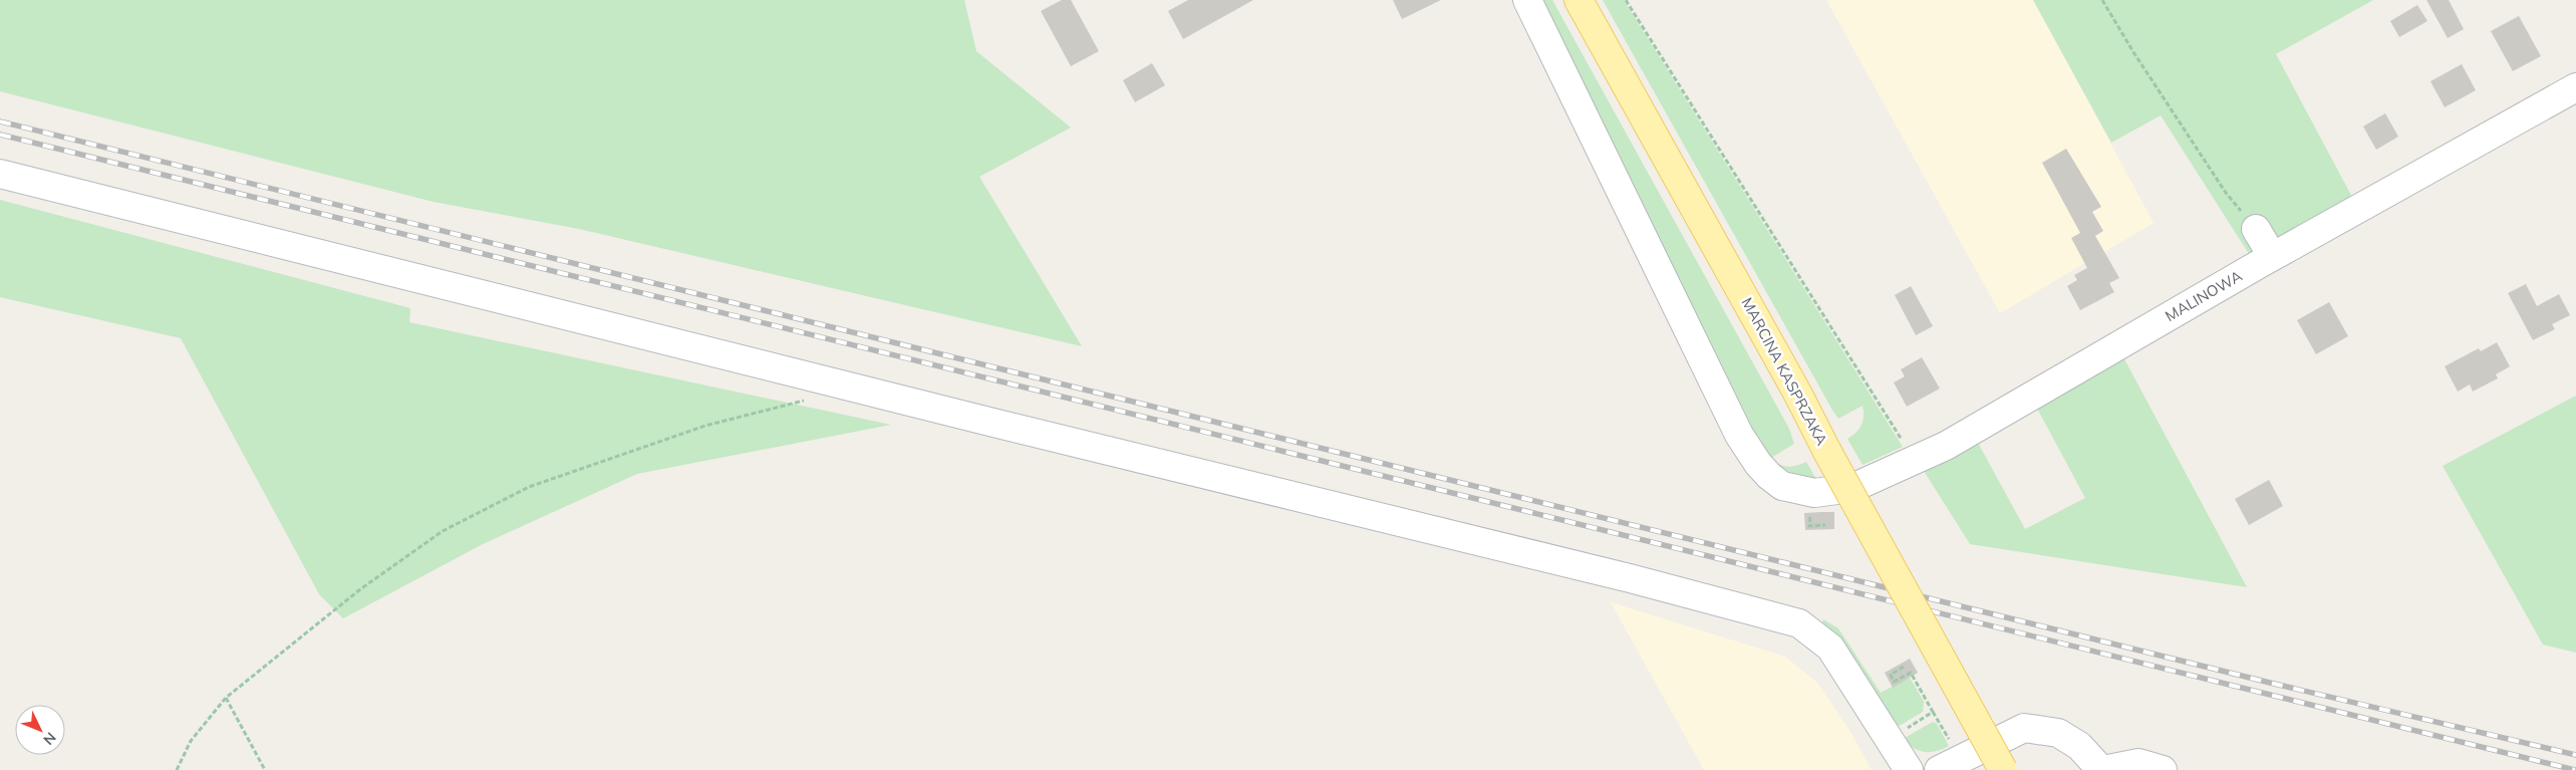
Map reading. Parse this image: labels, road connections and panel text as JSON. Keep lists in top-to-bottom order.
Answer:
{
  "streets": {
    "main road": ["MARCINA KASPRZAKA"],
    "street": ["MALINOWA"]
  },
  "north": "bottom right"
}
